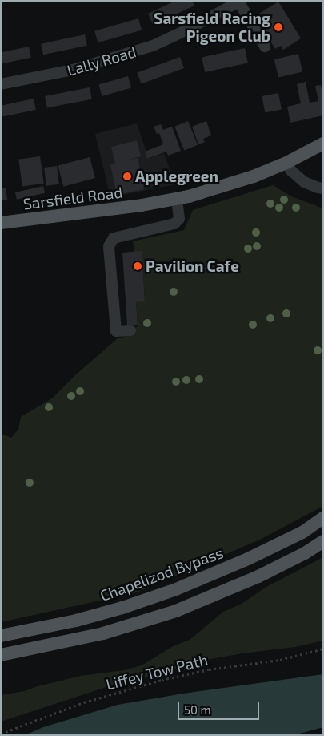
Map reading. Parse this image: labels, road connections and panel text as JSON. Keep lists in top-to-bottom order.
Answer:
{
  "streets": {
    "main road": ["Sarsfield Road", "Chapelizod Bypass"],
    "street": ["Lally Road"],
    "path": ["Liffey Tow Path"]
  },
  "places": ["Sarsfield Racing Pigeon Club", "Applegreen", "Pavilion Cafe"],
  "scale_bar": "50 m"
}
